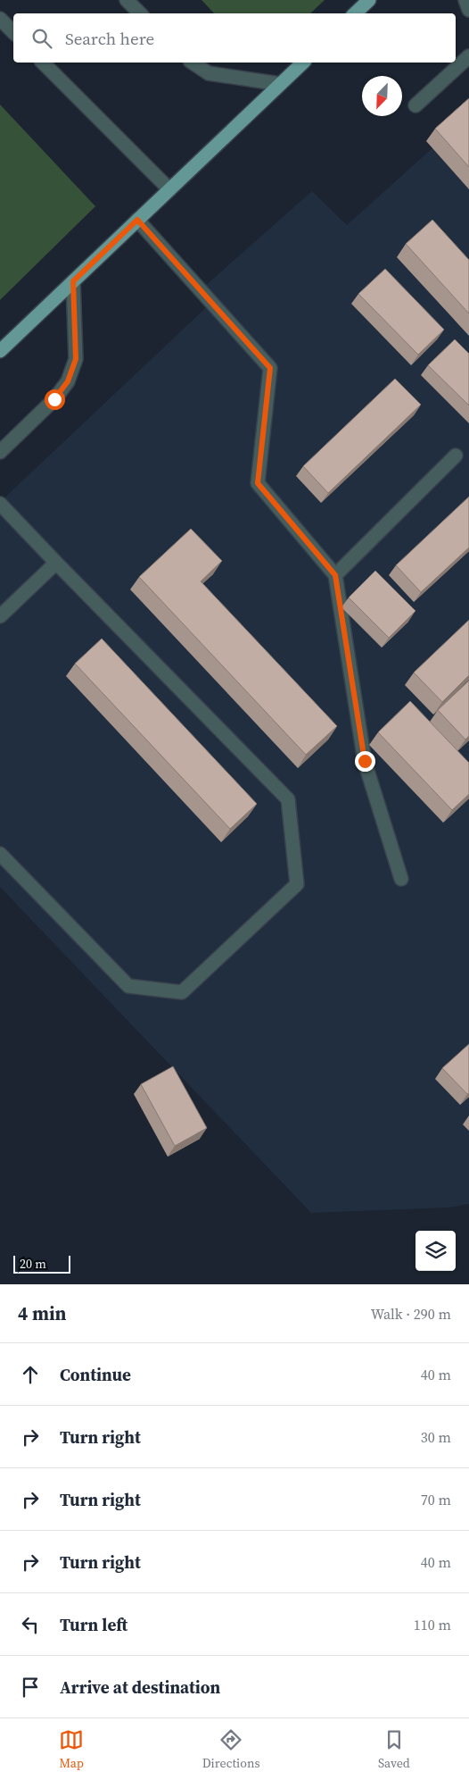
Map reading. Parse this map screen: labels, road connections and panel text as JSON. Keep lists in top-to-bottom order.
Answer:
{
  "scale_bar": "20 m",
  "north": "bottom left",
  "page": {
    "search": "Search here",
    "scale": "20 m",
    "heading": ["4 min", "Walk · 290 m"],
    "list": [
      ["Continue", "40 m"],
      ["Turn right", "30 m"],
      ["Turn right", "70 m"],
      ["Turn right", "40 m"],
      ["Turn left", "110 m"],
      "Arrive at destination"
    ],
    "nav": ["Map", "Directions", "Saved"]
  }
}
